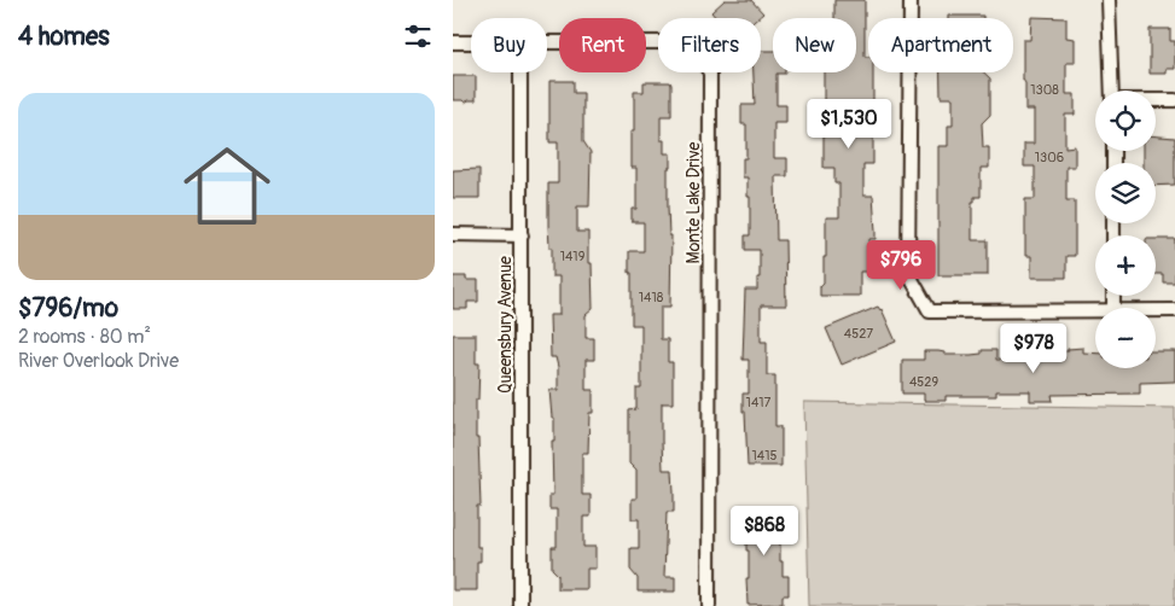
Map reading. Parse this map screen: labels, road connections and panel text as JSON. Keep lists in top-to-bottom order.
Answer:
{
  "streets": {
    "street": ["Monte Lake Drive", "Queensbury Avenue"]
  },
  "house_numbers": [
    "1308",
    "1306",
    "1419",
    "1418",
    "4527",
    "4529",
    "1417",
    "1415"
  ],
  "page": {
    "heading": "4 homes",
    "chip": [
      "Buy",
      "Rent",
      "Filters",
      "New",
      "Apartment"
    ],
    "list": [
      {
        "name": "$796/mo",
        "note": "2 rooms · 80 m² · River Overlook Drive"
      }
    ],
    "map_buttons": ["+", "−"],
    "price": [
      "$1,530",
      "$796",
      "$978",
      "$868"
    ]
  }
}
